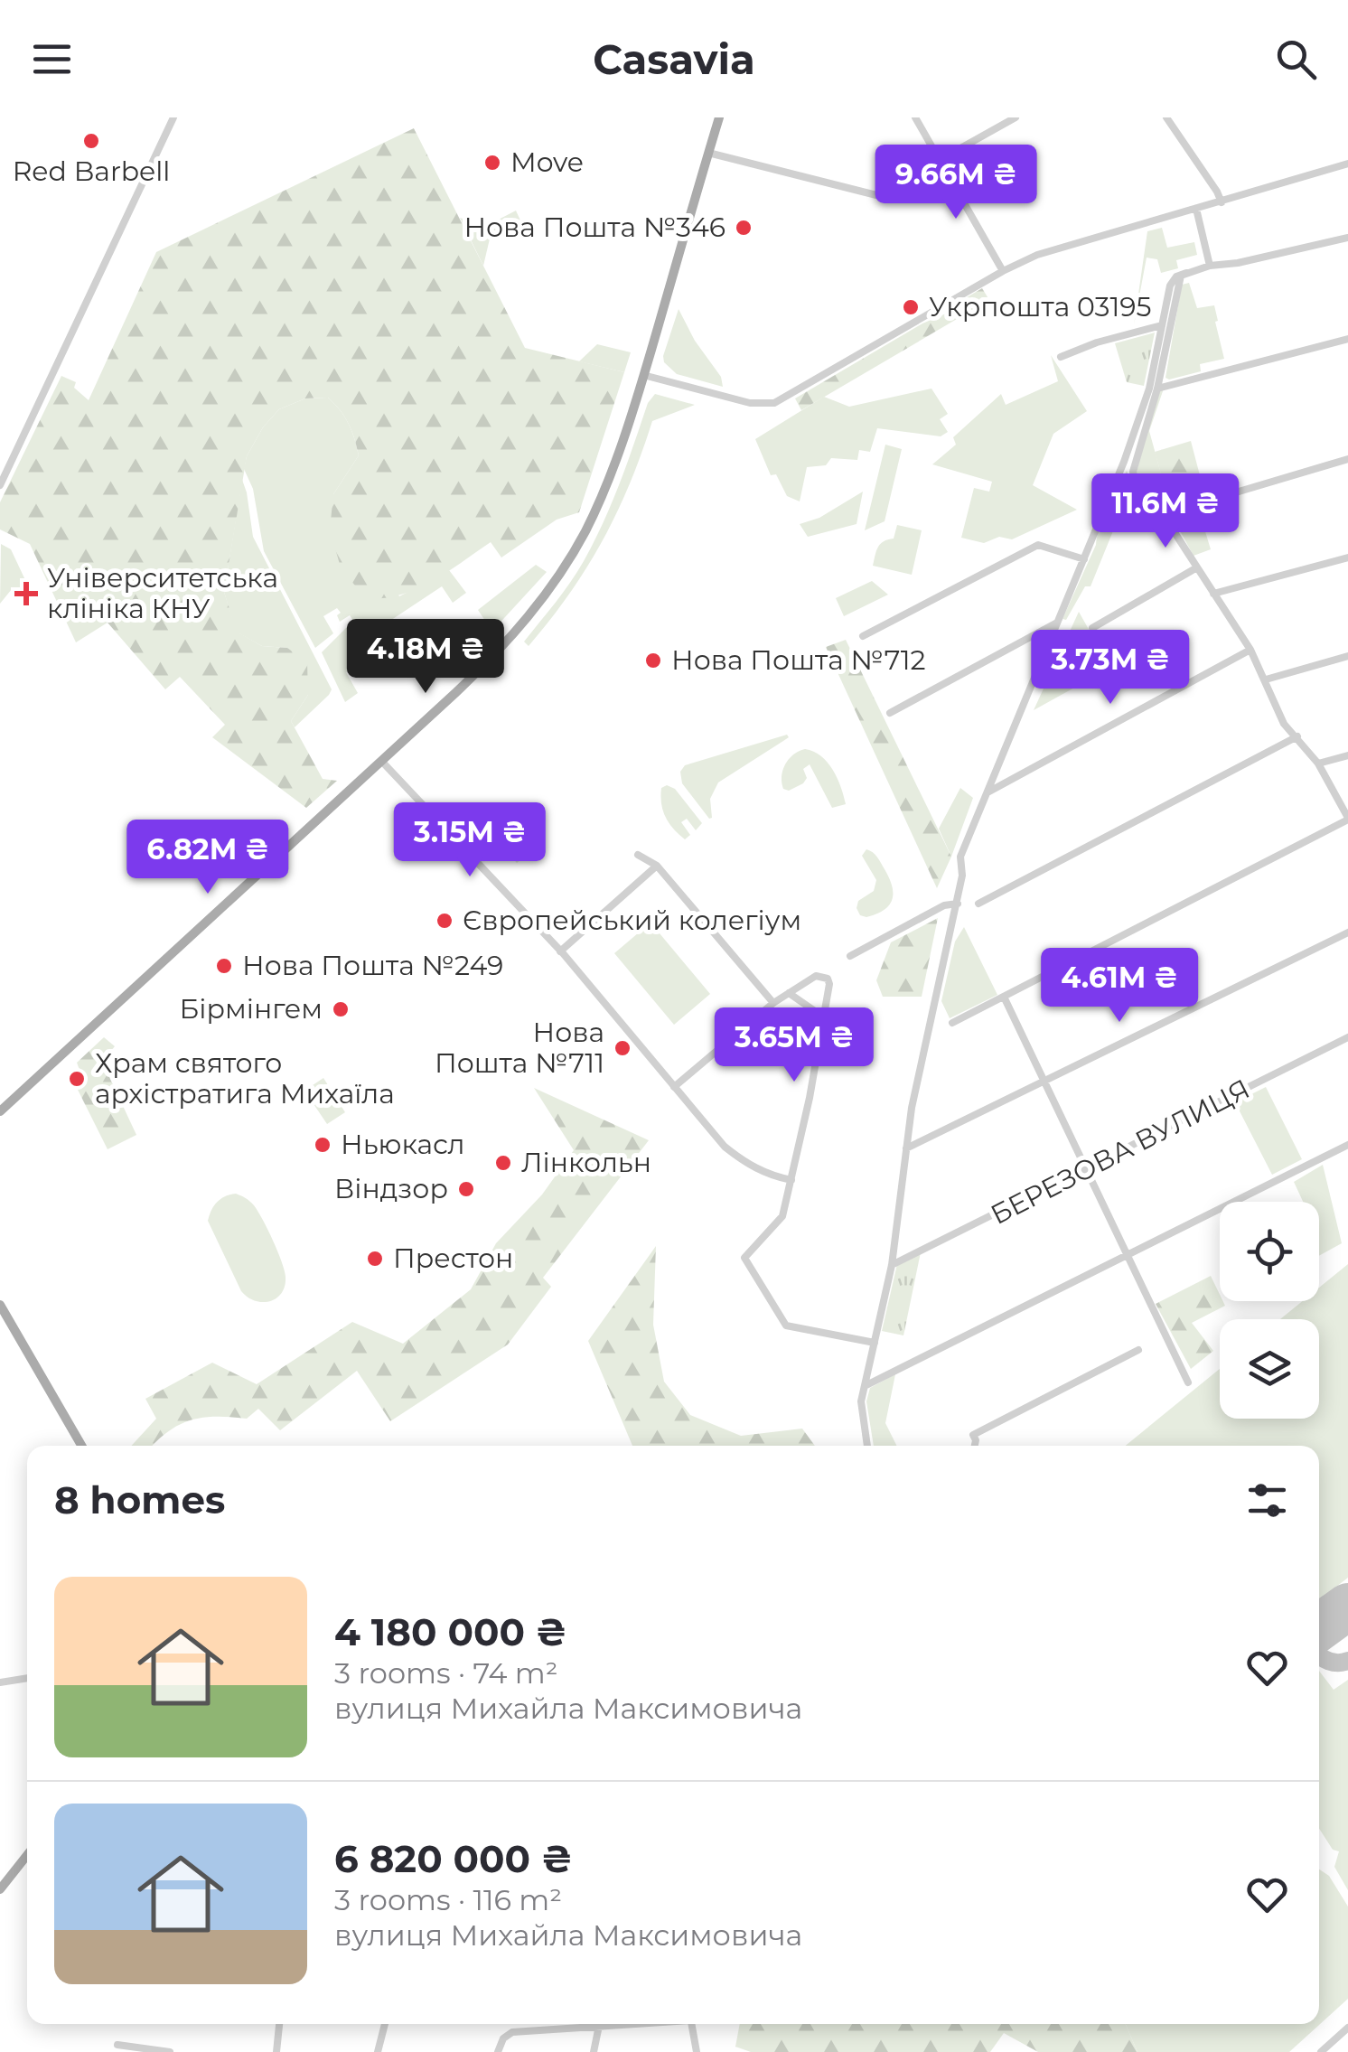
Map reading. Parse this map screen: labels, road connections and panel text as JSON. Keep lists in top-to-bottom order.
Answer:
{
  "streets": {
    "street": ["БЕРЕЗОВА ВУЛИЦЯ"]
  },
  "places": {
    "other": [
      "Red Barbell",
      "Move",
      "Нова Пошта №346",
      "Укрпошта 03195",
      "Нова Пошта №712",
      "Європейський колегіум",
      "Нова Пошта №249",
      "Бірмінгем",
      "Нова Пошта №711",
      "Храм святого архістратига Михаїла",
      "Ньюкасл",
      "Лінкольн",
      "Віндзор",
      "Престон"
    ],
    "health": ["Університетська клініка КНУ"]
  },
  "page": {
    "header": "Casavia",
    "price": [
      "9.66M ₴",
      "11.6M ₴",
      "4.18M ₴",
      "3.73M ₴",
      "3.15M ₴",
      "6.82M ₴",
      "4.61M ₴",
      "3.65M ₴"
    ],
    "heading": "8 homes",
    "list": [
      {
        "name": "4 180 000 ₴",
        "note": "3 rooms · 74 m² · вулиця Михайла Максимовича"
      },
      {
        "name": "6 820 000 ₴",
        "note": "3 rooms · 116 m² · вулиця Михайла Максимовича"
      }
    ]
  }
}
